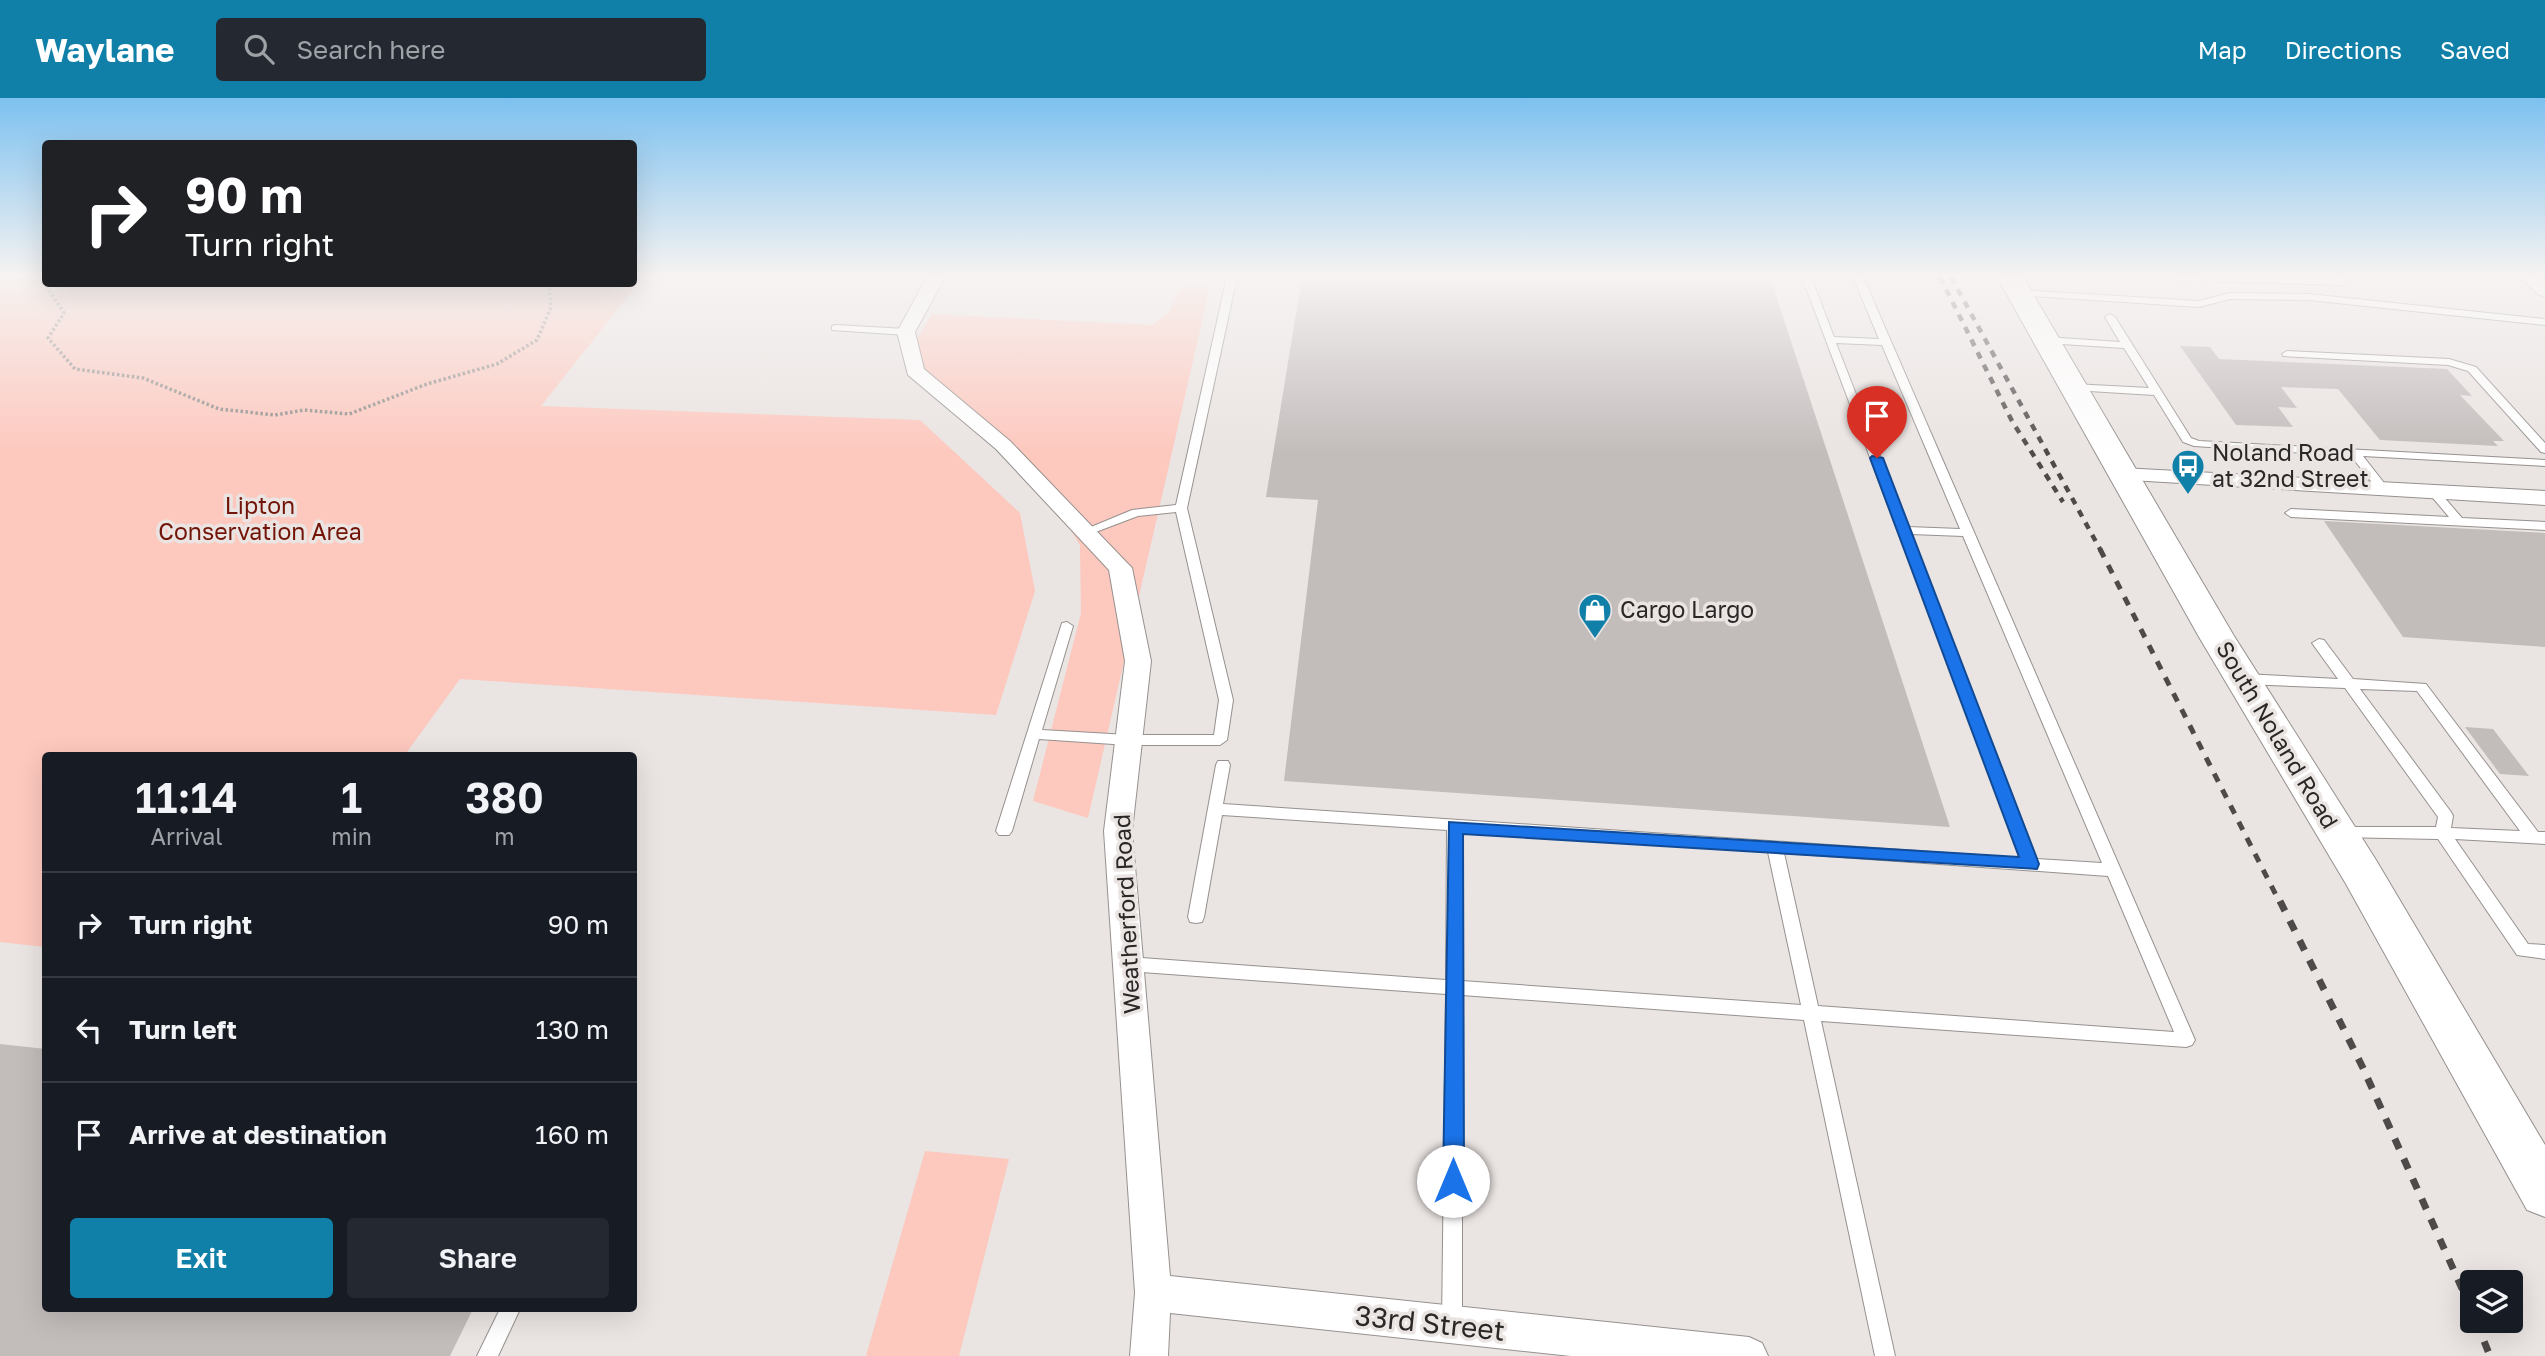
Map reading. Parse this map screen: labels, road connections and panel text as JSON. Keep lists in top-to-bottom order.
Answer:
{
  "streets": {
    "main road": ["South Noland Road"],
    "street": ["Weatherford Road", "33rd Street"]
  },
  "crossings": [
    ["Weatherford Road", "33rd Street"]
  ],
  "parks": ["Lipton Conservation Area"],
  "places": {
    "bus stop": ["Noland Road at 32nd Street"],
    "shop": ["Cargo Largo"]
  },
  "page": {
    "header": "Waylane",
    "search": "Search here",
    "nav": ["Map", "Directions", "Saved"],
    "turn": ["90 m", "Turn right"],
    "eta": [
      "11:14",
      "Arrival",
      "1",
      "min",
      "380",
      "m"
    ],
    "list": [
      {
        "name": "Turn right",
        "value": "90 m"
      },
      {
        "name": "Turn left",
        "value": "130 m"
      },
      {
        "name": "Arrive at destination",
        "value": "160 m"
      }
    ],
    "buttons": ["Exit", "Share"]
  }
}
